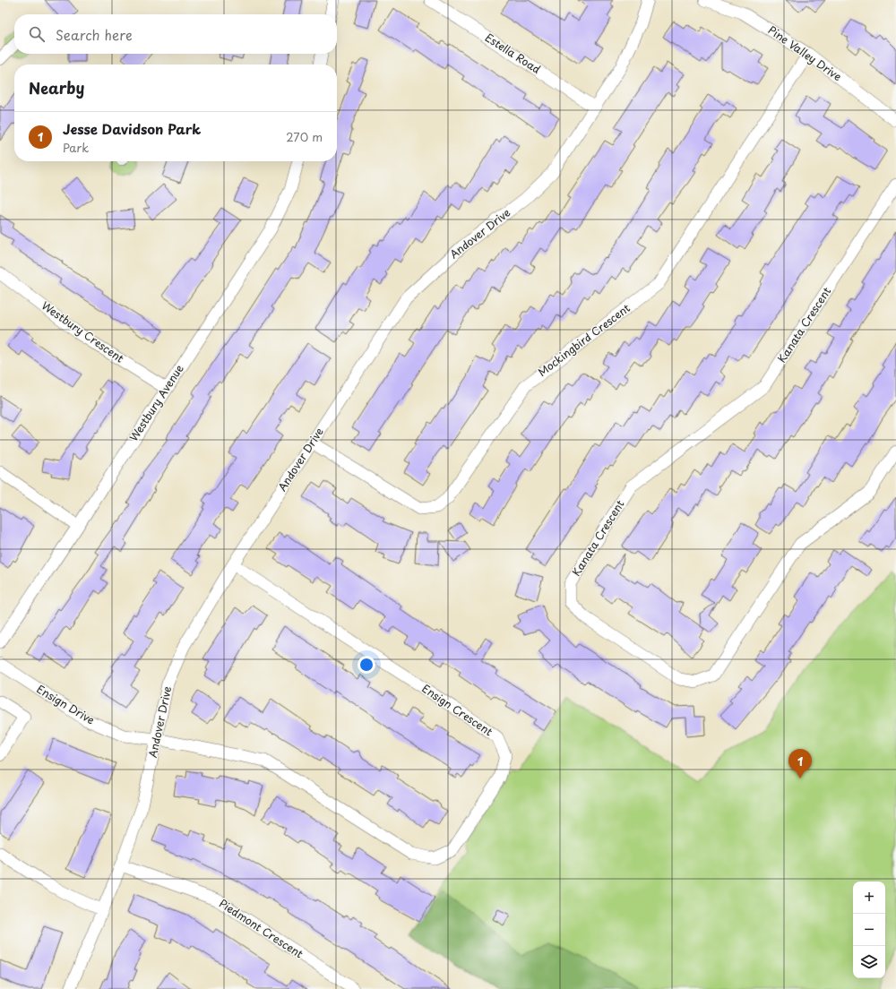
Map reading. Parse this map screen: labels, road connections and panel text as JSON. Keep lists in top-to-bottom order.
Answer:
{
  "streets": {
    "street": [
      "Estella Road",
      "Pine Valley Drive",
      "Andover Drive",
      "Kanata Crescent",
      "Westbury Crescent",
      "Mockingbird Crescent",
      "Westbury Avenue",
      "Ensign Drive",
      "Ensign Crescent",
      "Piedmont Crescent"
    ]
  },
  "crossings": [
    ["Estella Road", "Andover Drive"],
    ["Pine Valley Drive", "Mockingbird Crescent"],
    ["Andover Drive", "Mockingbird Crescent"],
    ["Andover Drive", "Ensign Drive"],
    ["Andover Drive", "Ensign Crescent"],
    ["Andover Drive", "Piedmont Crescent"],
    ["Westbury Crescent", "Westbury Avenue"],
    ["Ensign Drive", "Ensign Crescent"]
  ],
  "page": {
    "search": "Search here",
    "heading": "Nearby",
    "list": [
      {
        "mark": "1",
        "name": "Jesse Davidson Park",
        "note": "Park",
        "value": "270 m"
      }
    ],
    "pins": "1",
    "map_buttons": ["+", "−"]
  }
}
